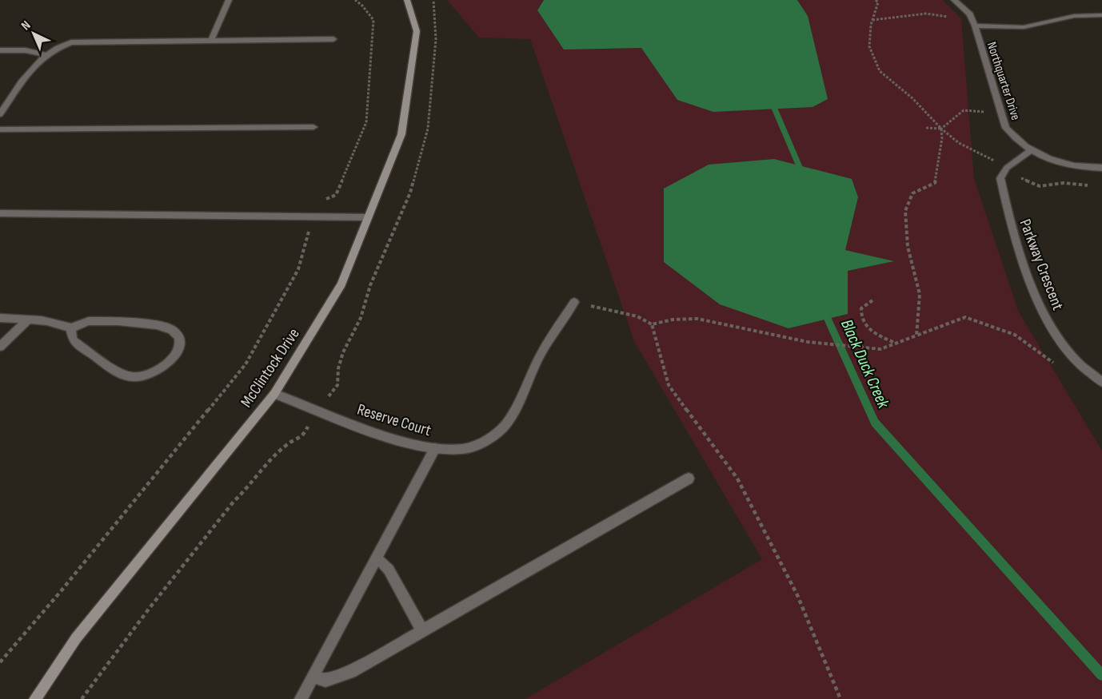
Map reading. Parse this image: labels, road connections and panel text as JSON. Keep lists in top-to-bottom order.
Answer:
{
  "streets": {
    "street": [
      "Northquarter Drive",
      "Parkway Crescent",
      "McClintock Drive",
      "Reserve Court"
    ]
  },
  "crossings": [
    ["McClintock Drive", "Reserve Court"]
  ],
  "water": ["Black Duck Creek"],
  "north": "top left"
}
